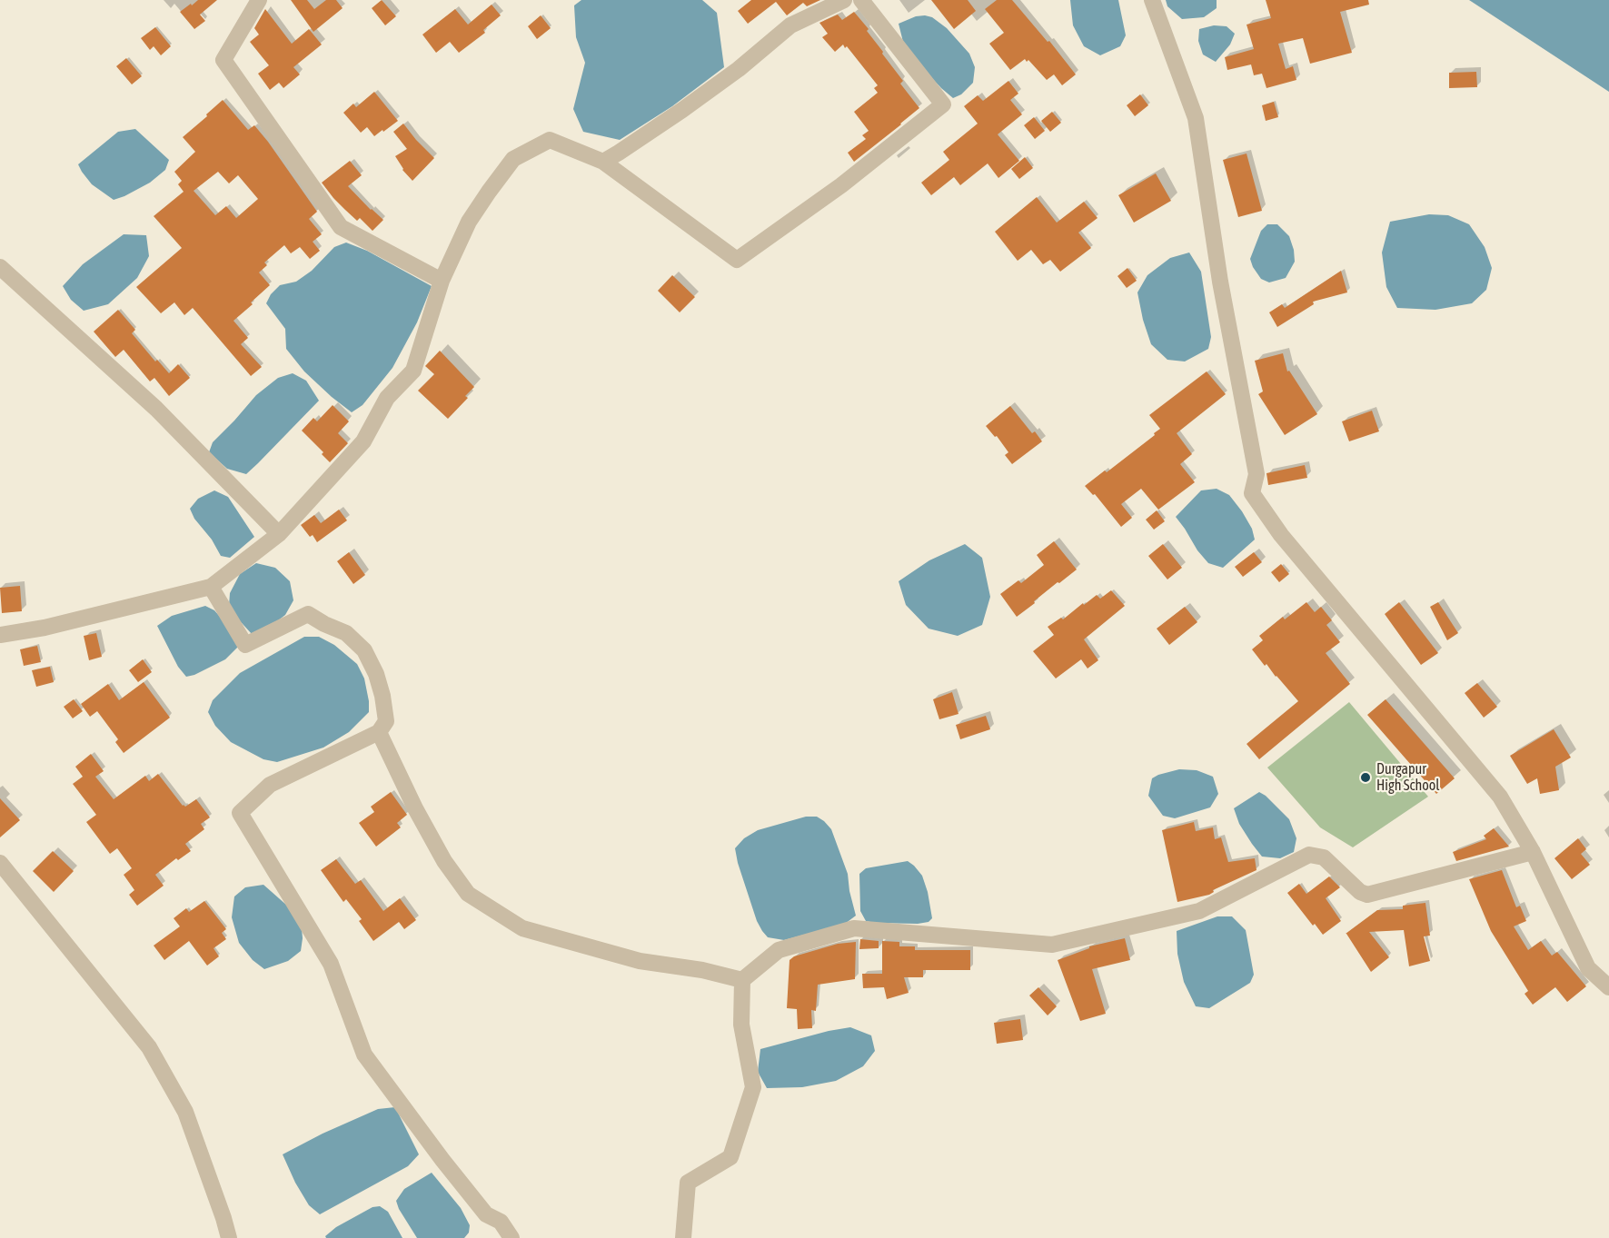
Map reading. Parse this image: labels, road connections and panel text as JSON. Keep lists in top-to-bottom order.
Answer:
{
  "places": ["Durgapur High School"]
}
